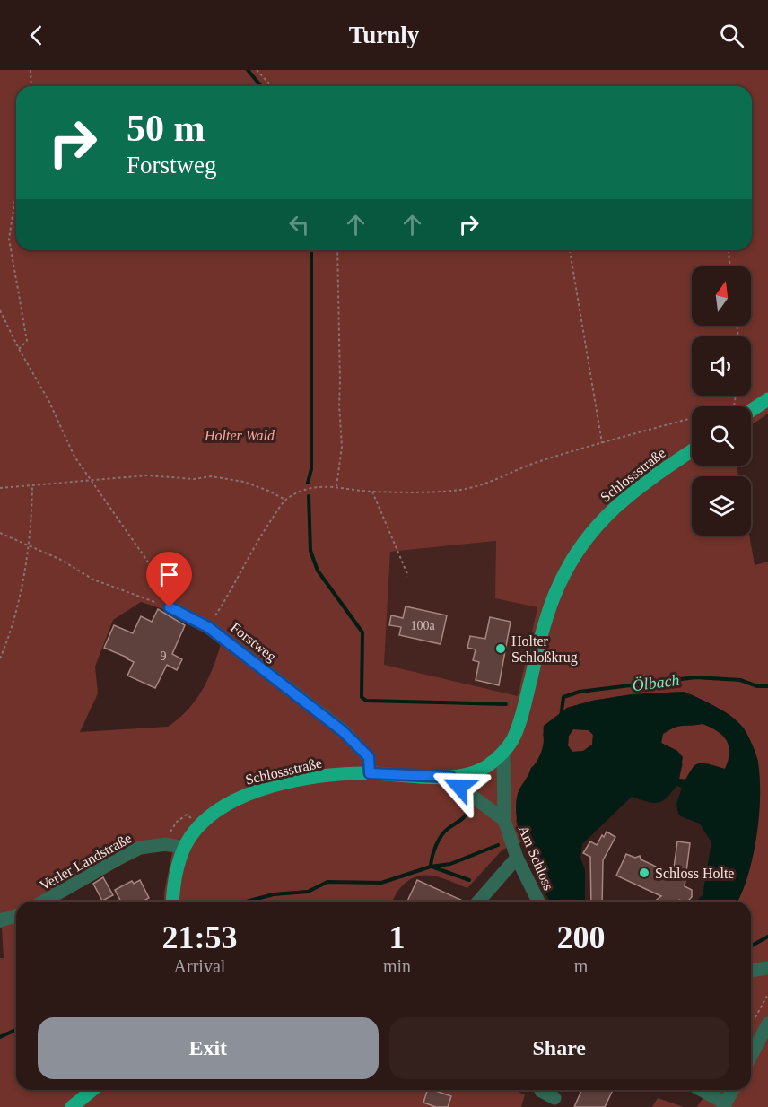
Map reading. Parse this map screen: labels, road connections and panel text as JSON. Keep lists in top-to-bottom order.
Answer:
{
  "streets": {
    "main road": ["Schlossstraße"],
    "street": ["Forstweg", "Am Schloss", "Verler Landstraße"]
  },
  "crossings": [
    ["Schlossstraße", "Forstweg"],
    ["Schlossstraße", "Am Schloss"],
    ["Schlossstraße", "Verler Landstraße"]
  ],
  "water": ["Ölbach"],
  "parks": ["Holter Wald"],
  "places": ["Holter Schloßkrug", "Schloss Holte"],
  "house_numbers": ["100a", "9"],
  "north": "top",
  "page": {
    "header": "Turnly",
    "turn": ["50 m", "Forstweg"],
    "eta": [
      "21:53",
      "Arrival",
      "1",
      "min",
      "200",
      "m"
    ],
    "buttons": ["Exit", "Share"]
  }
}
